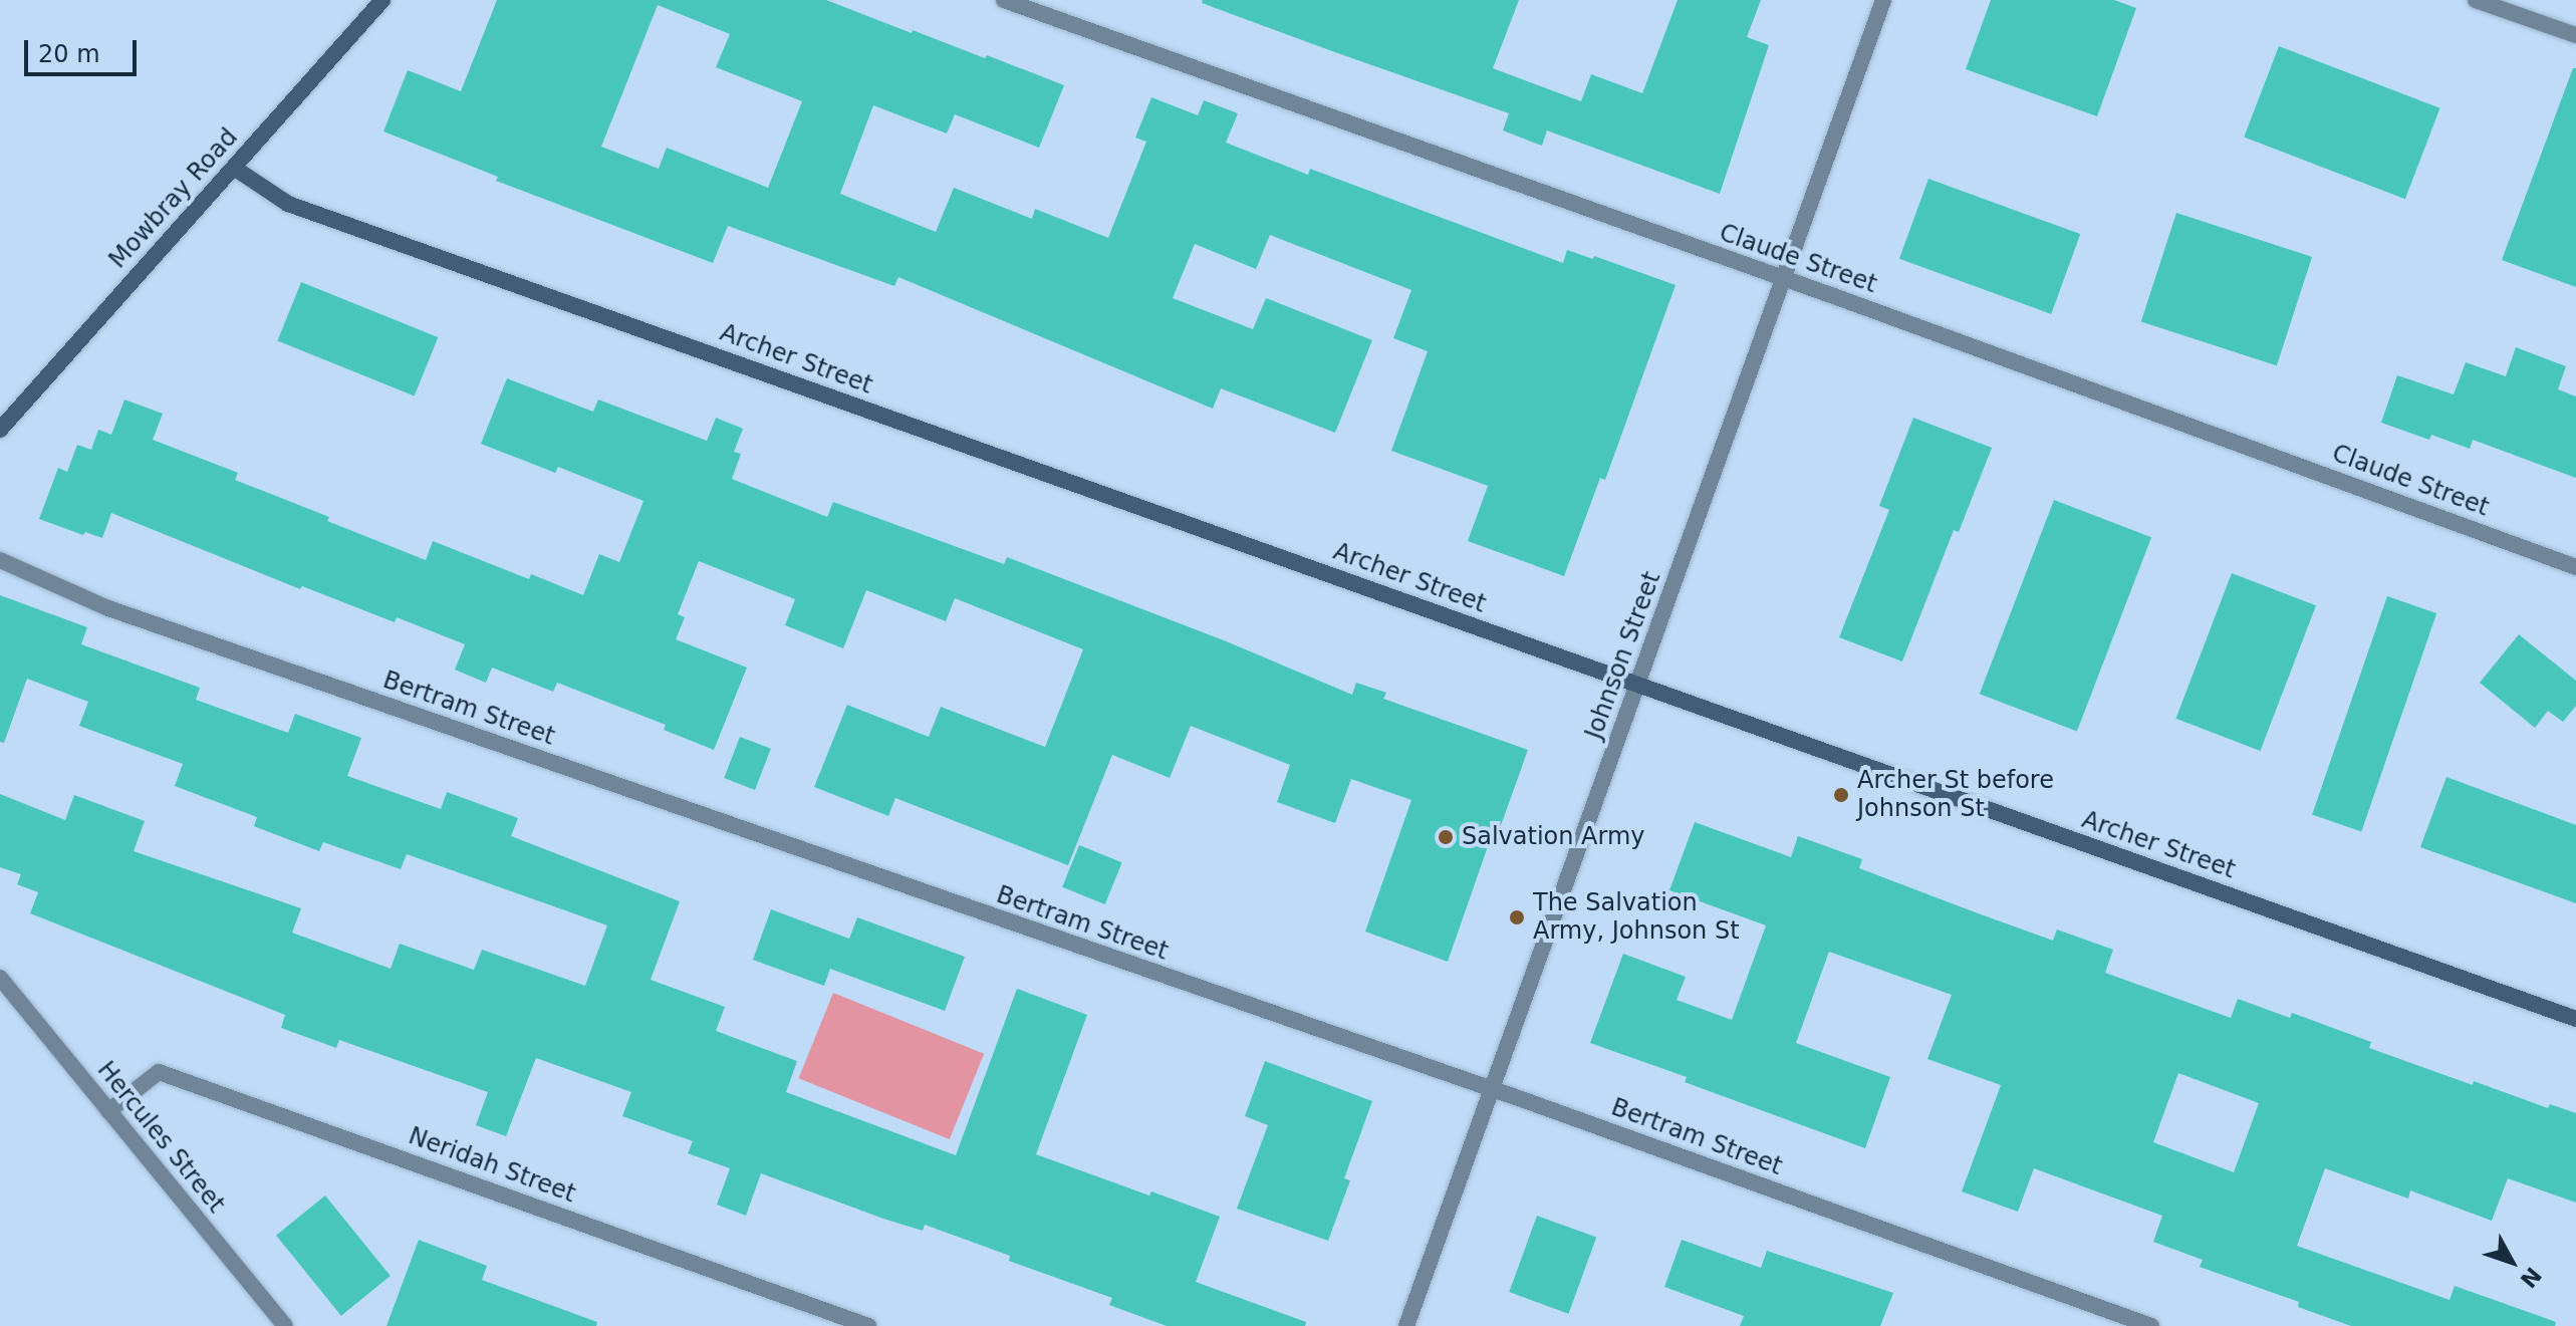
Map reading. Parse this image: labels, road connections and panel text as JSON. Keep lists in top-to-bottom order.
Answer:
{
  "streets": {
    "main road": ["Mowbray Road", "Archer Street"],
    "street": [
      "Claude Street",
      "Johnson Street",
      "Bertram Street",
      "Hercules Street",
      "Neridah Street"
    ]
  },
  "crossings": [
    ["Mowbray Road", "Archer Street"],
    ["Claude Street", "Johnson Street"],
    ["Archer Street", "Johnson Street"],
    ["Johnson Street", "Bertram Street"],
    ["Hercules Street", "Neridah Street"]
  ],
  "places": ["Archer St before Johnson St", "Salvation Army", "The Salvation Army, Johnson St"],
  "scale_bar": "20 m",
  "north": "bottom right"
}
